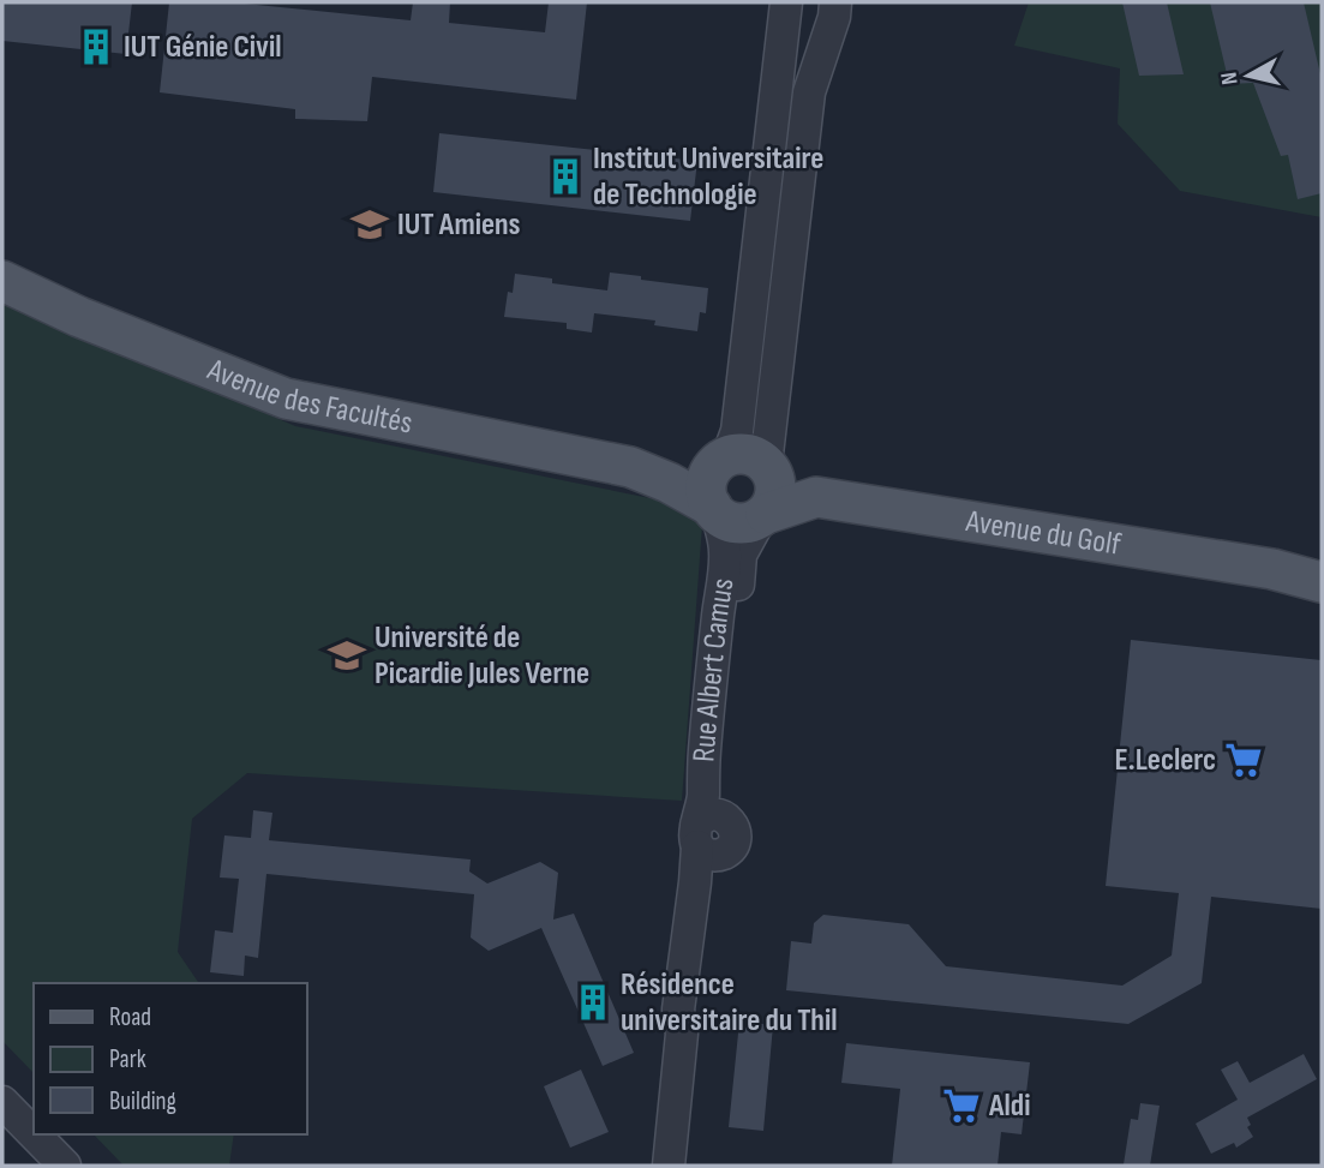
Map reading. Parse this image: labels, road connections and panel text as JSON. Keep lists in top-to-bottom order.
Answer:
{
  "streets": {
    "main road": ["Avenue des Facultés", "Avenue du Golf"],
    "street": ["Rue Albert Camus"]
  },
  "crossings": [
    ["Avenue des Facultés", "Avenue du Golf"],
    ["Avenue des Facultés", "Rue Albert Camus"],
    ["Avenue du Golf", "Rue Albert Camus"]
  ],
  "places": {
    "building": ["IUT Génie Civil", "Institut Universitaire de Technologie", "Résidence universitaire du Thil"],
    "school or university": ["IUT Amiens", "Université de Picardie Jules Verne"],
    "supermarket": ["E.Leclerc", "Aldi"]
  },
  "legend": ["Road", "Park", "Building"],
  "north": "left"
}
